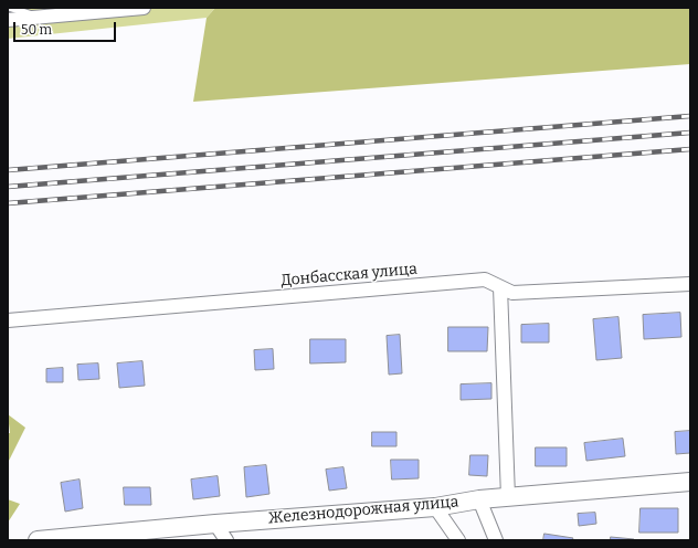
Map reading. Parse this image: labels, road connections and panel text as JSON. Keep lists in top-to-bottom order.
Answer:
{
  "streets": {
    "street": ["Донбасская улица", "Железнодорожная улица"]
  },
  "scale_bar": "50 m"
}
